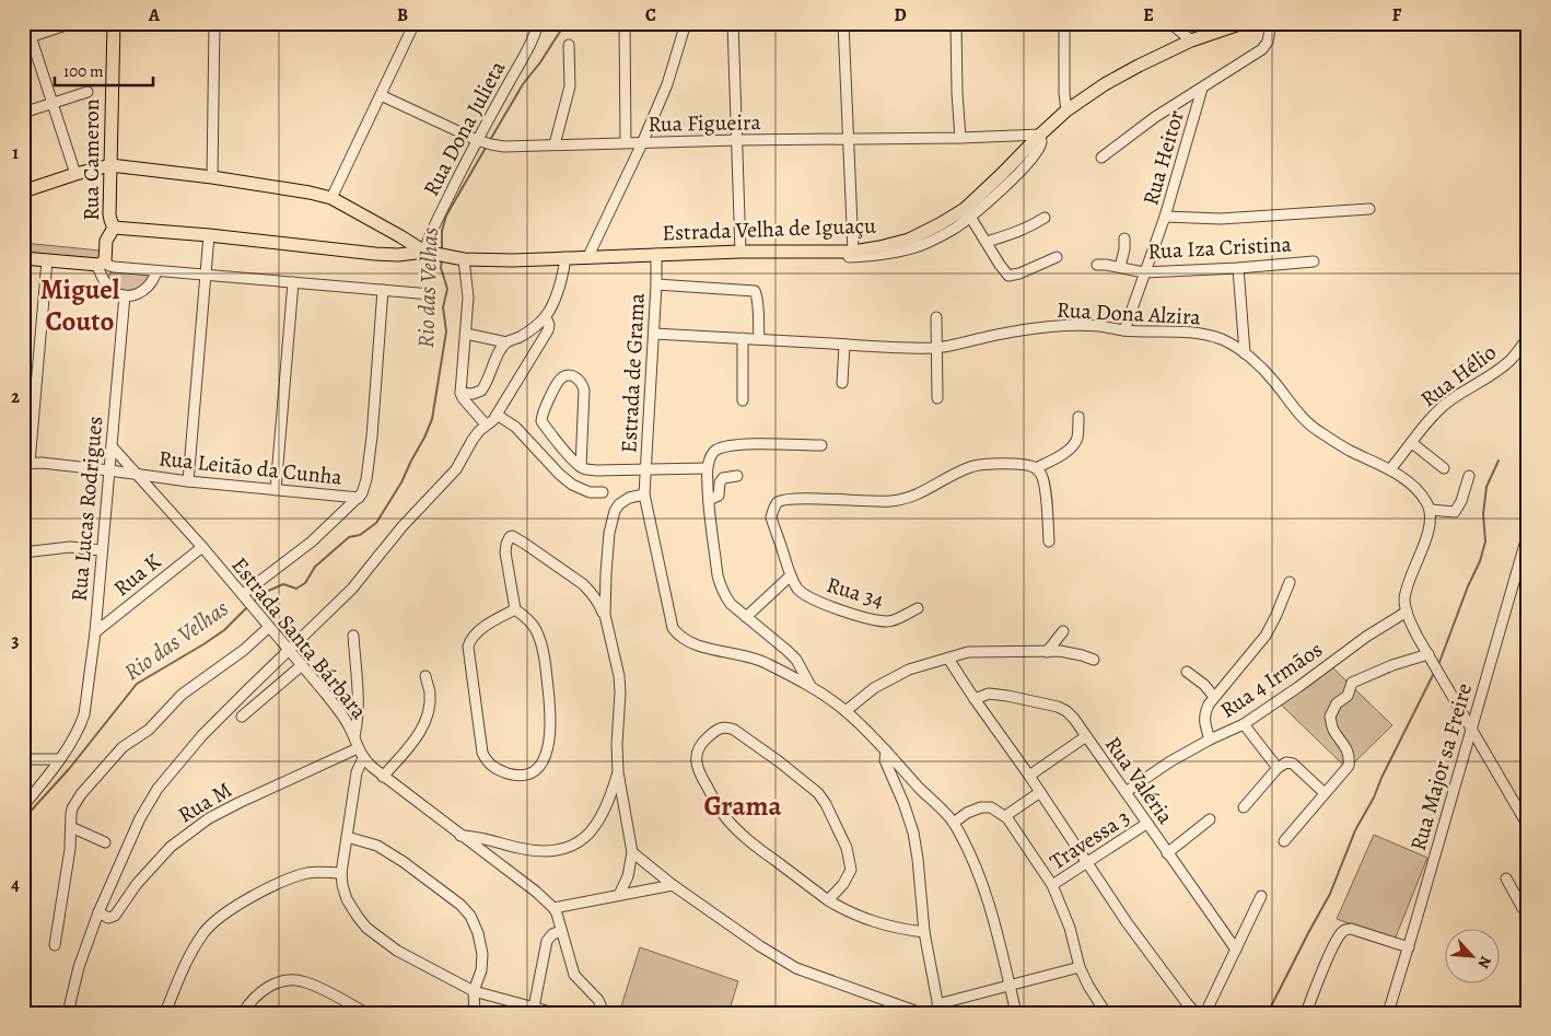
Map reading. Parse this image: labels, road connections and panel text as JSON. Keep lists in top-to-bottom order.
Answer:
{
  "streets": {
    "main road": ["Rua Cameron", "Estrada Velha de Iguaçu"],
    "street": [
      "Rua Figueira",
      "Rua Dona Julieta",
      "Rua Heitor",
      "Rua Iza Cristina",
      "Rua Dona Alzira",
      "Estrada de Grama",
      "Rua Hélio",
      "Rua Leitão da Cunha",
      "Rua Lucas Rodrigues",
      "Rua K",
      "Rua 34",
      "Estrada Santa Bárbara",
      "Rua 4 Irmãos",
      "Rua Major sa Freire",
      "Rua Valéria",
      "Rua M",
      "Travessa 3"
    ]
  },
  "crossings": [
    ["Rua Figueira", "Rua Dona Julieta"],
    ["Rua Figueira", "Estrada Velha de Iguaçu"],
    ["Rua Dona Julieta", "Estrada Velha de Iguaçu"],
    ["Rua Heitor", "Rua Iza Cristina"],
    ["Rua Heitor", "Rua Dona Alzira"],
    ["Rua Cameron", "Estrada Velha de Iguaçu"],
    ["Estrada Velha de Iguaçu", "Estrada de Grama"],
    ["Rua Dona Alzira", "Estrada de Grama"],
    ["Rua Dona Alzira", "Rua Hélio"],
    ["Rua Leitão da Cunha", "Rua Lucas Rodrigues"],
    ["Rua Leitão da Cunha", "Estrada Santa Bárbara"],
    ["Rua Lucas Rodrigues", "Rua K"],
    ["Rua Lucas Rodrigues", "Estrada Santa Bárbara"],
    ["Rua K", "Estrada Santa Bárbara"],
    ["Estrada Santa Bárbara", "Rua M"],
    ["Rua 4 Irmãos", "Rua Valéria"],
    ["Rua Valéria", "Travessa 3"]
  ],
  "districts": ["Miguel Couto", "Grama"],
  "water": ["Rio das Velhas"],
  "scale_bar": "100 m",
  "north": "bottom right",
  "grid": {
    "columns": [
      "A",
      "B",
      "C",
      "D",
      "E",
      "F"
    ],
    "rows": [
      "1",
      "2",
      "3",
      "4"
    ]
  }
}
